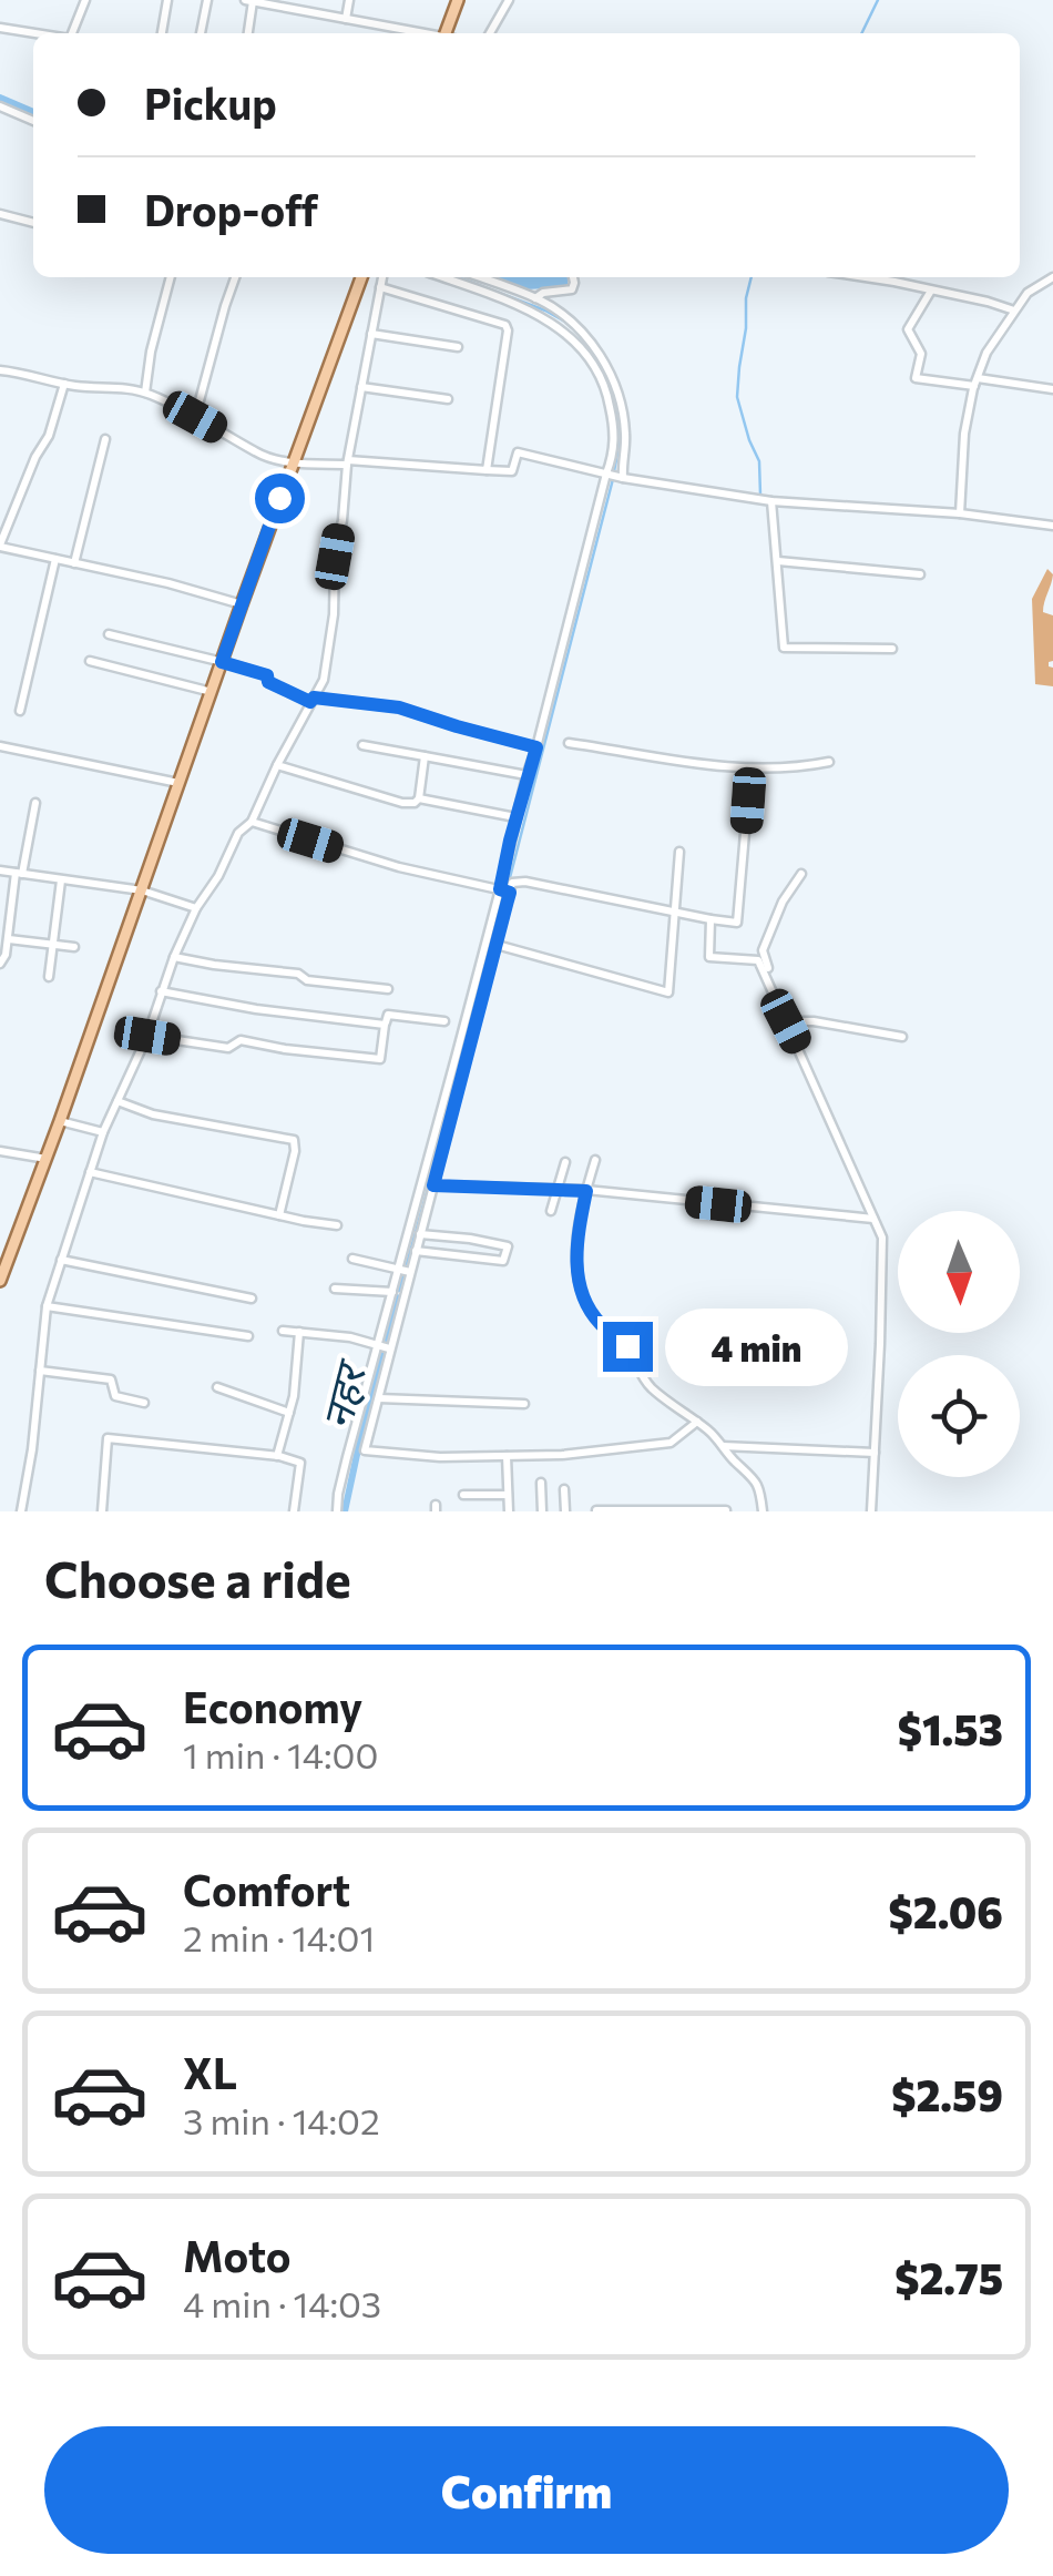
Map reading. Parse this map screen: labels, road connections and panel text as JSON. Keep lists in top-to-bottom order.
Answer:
{
  "water": ["नहर"],
  "north": "bottom",
  "page": {
    "banner": ["Pickup", "Drop-off"],
    "bubble": "4 min",
    "heading": "Choose a ride",
    "list": [
      {
        "name": "Economy",
        "note": "1 min · 14:00",
        "value": "$1.53"
      },
      {
        "name": "Comfort",
        "note": "2 min · 14:01",
        "value": "$2.06"
      },
      {
        "name": "XL",
        "note": "3 min · 14:02",
        "value": "$2.59"
      },
      {
        "name": "Moto",
        "note": "4 min · 14:03",
        "value": "$2.75"
      }
    ],
    "buttons": "Confirm"
  }
}
